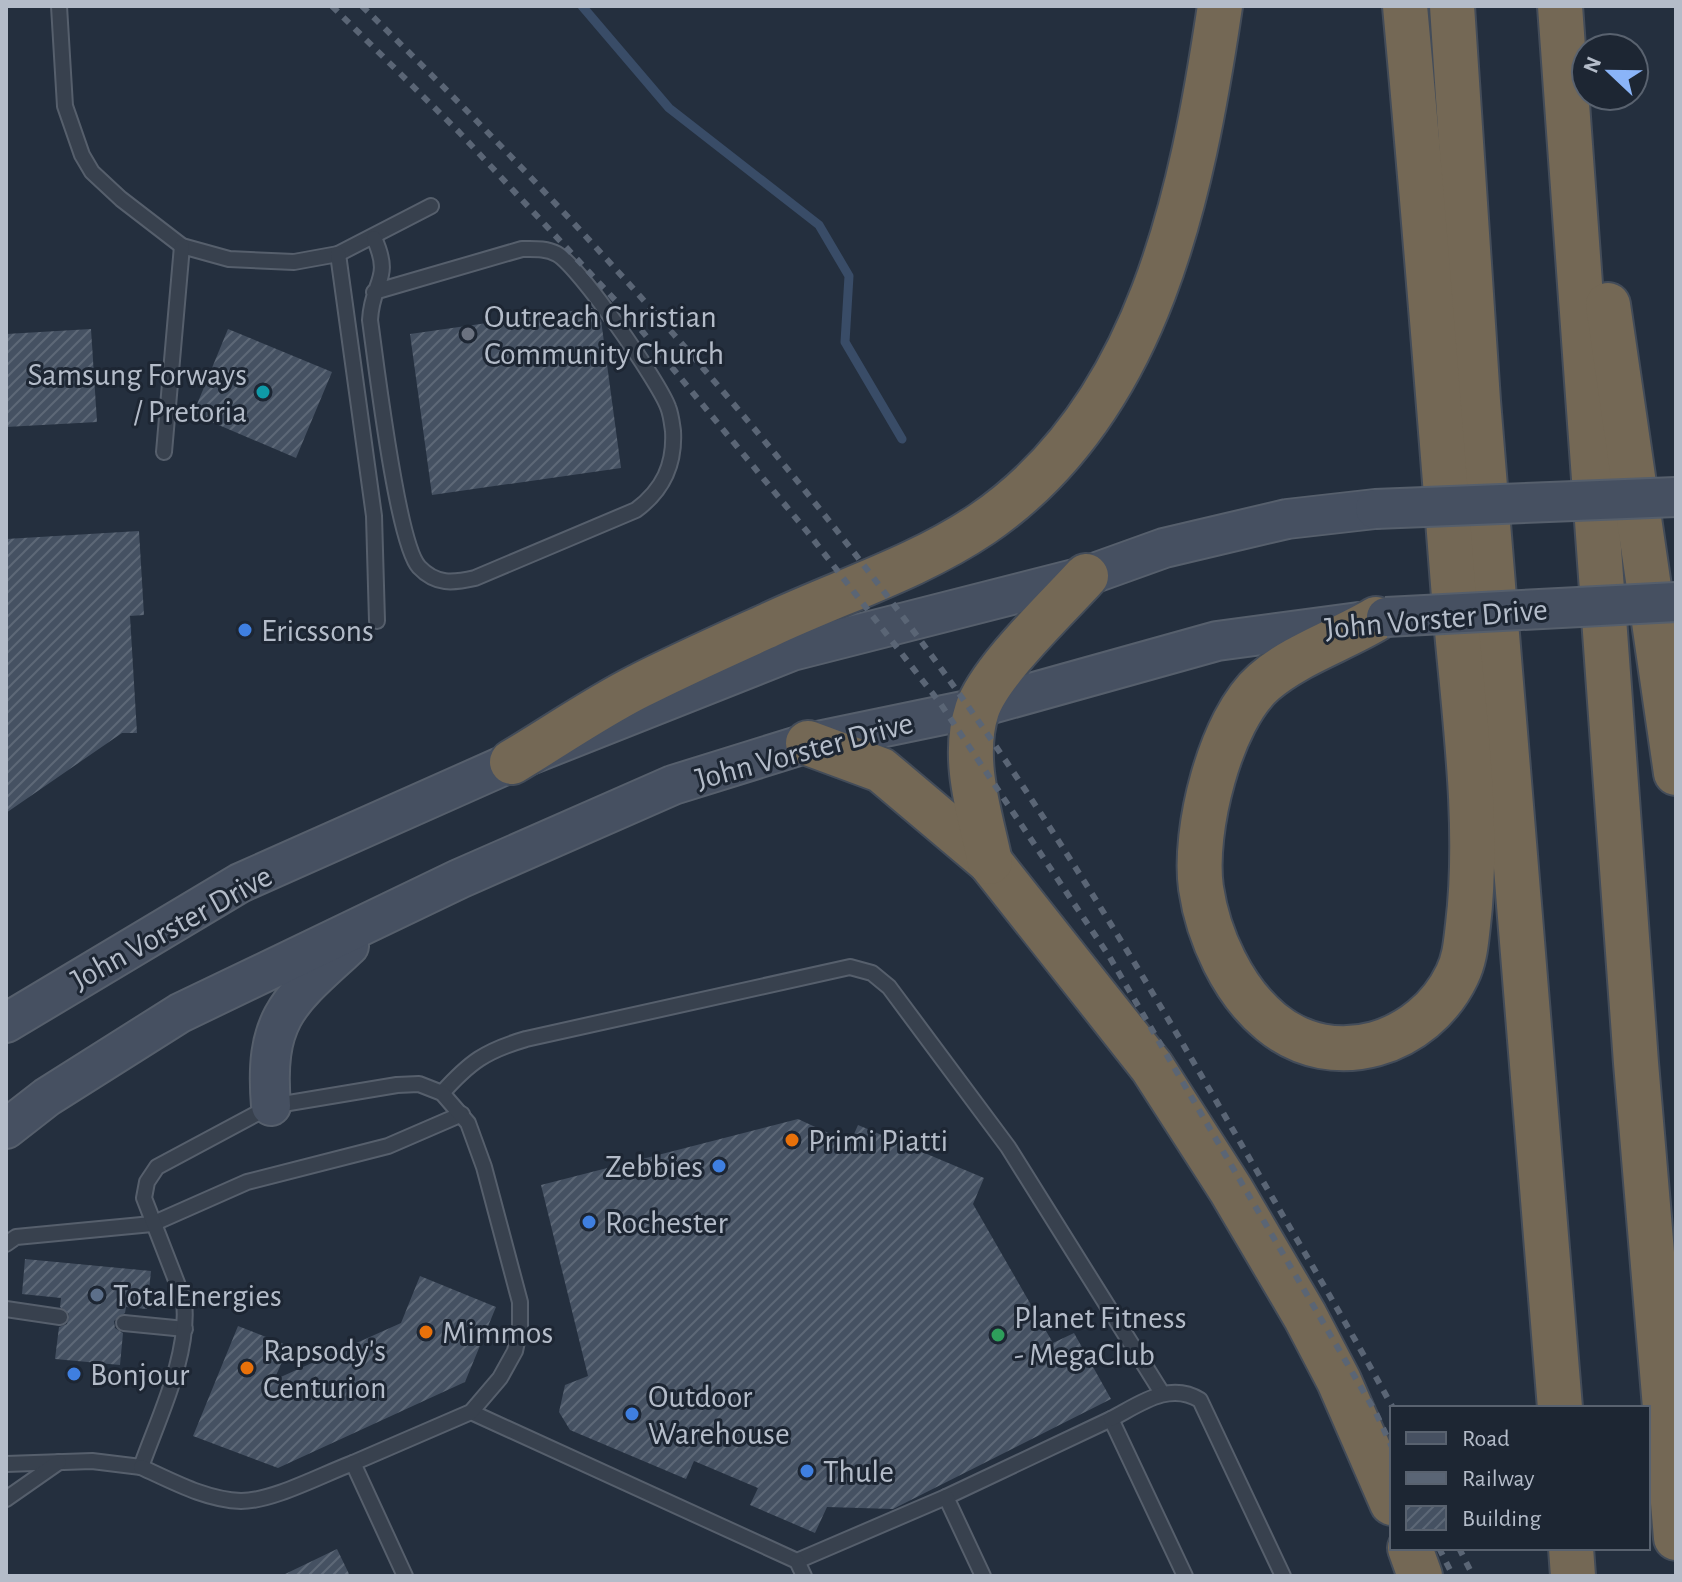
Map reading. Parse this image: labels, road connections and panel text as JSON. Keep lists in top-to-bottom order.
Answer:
{
  "streets": {
    "main road": ["John Vorster Drive"]
  },
  "places": [
    "Outreach Christian Community Church",
    "Samsung Forways / Pretoria",
    "Ericssons",
    "Primi Piatti",
    "Zebbies",
    "Rochester",
    "TotalEnergies",
    "Mimmos",
    "Planet Fitness - MegaClub",
    "Rapsody's Centurion",
    "Bonjour",
    "Outdoor Warehouse",
    "Thule"
  ],
  "legend": ["Road", "Railway", "Building"],
  "north": "left"
}
